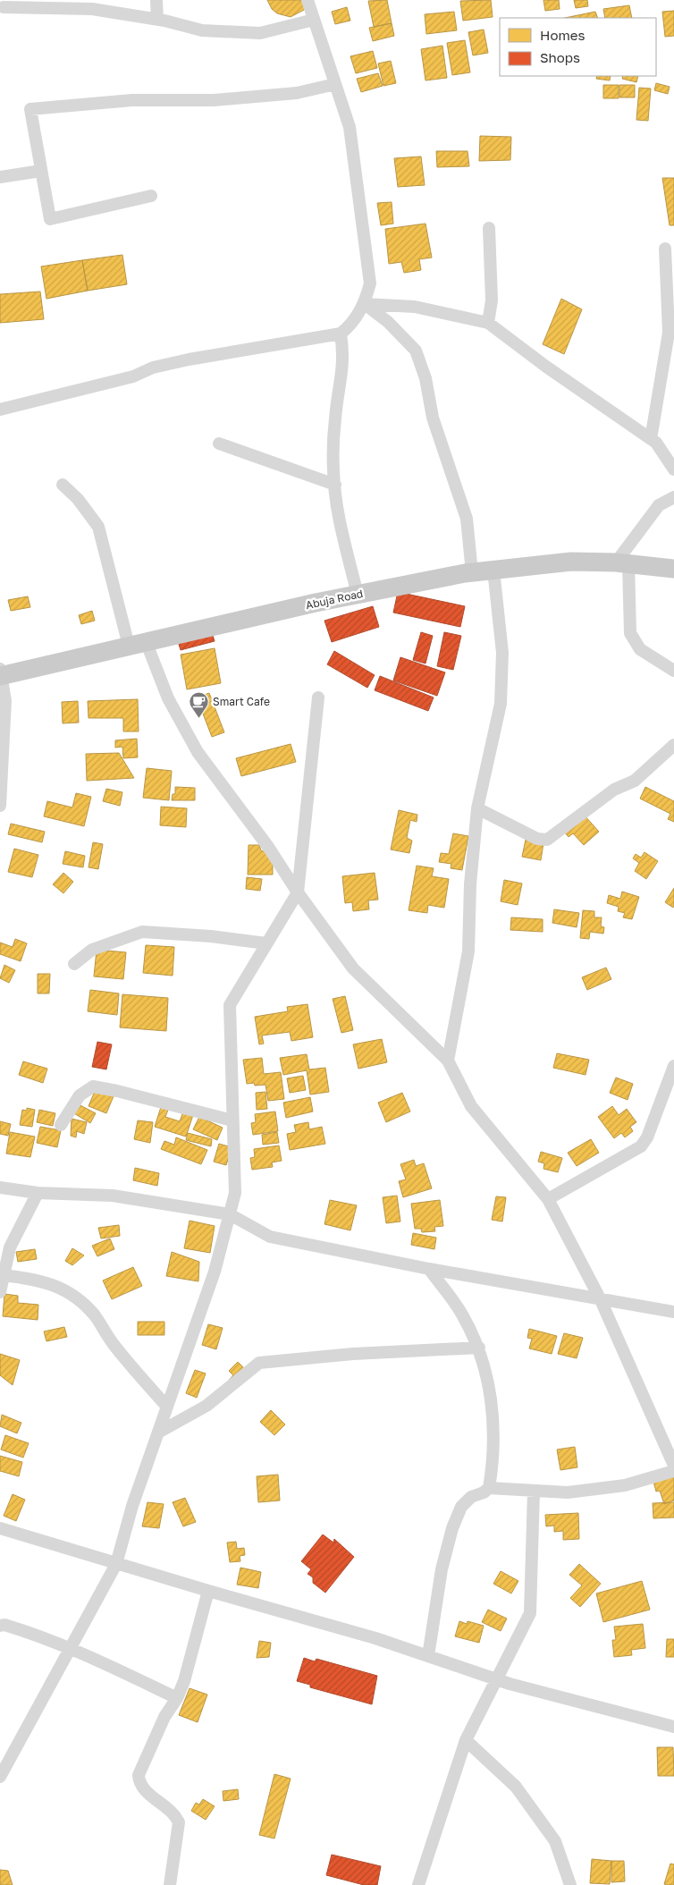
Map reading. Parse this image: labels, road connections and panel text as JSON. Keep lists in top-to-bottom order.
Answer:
{
  "streets": {
    "main road": ["Abuja Road"]
  },
  "places": {
    "cafe": ["Smart Cafe"]
  },
  "legend": ["Homes", "Shops"]
}
